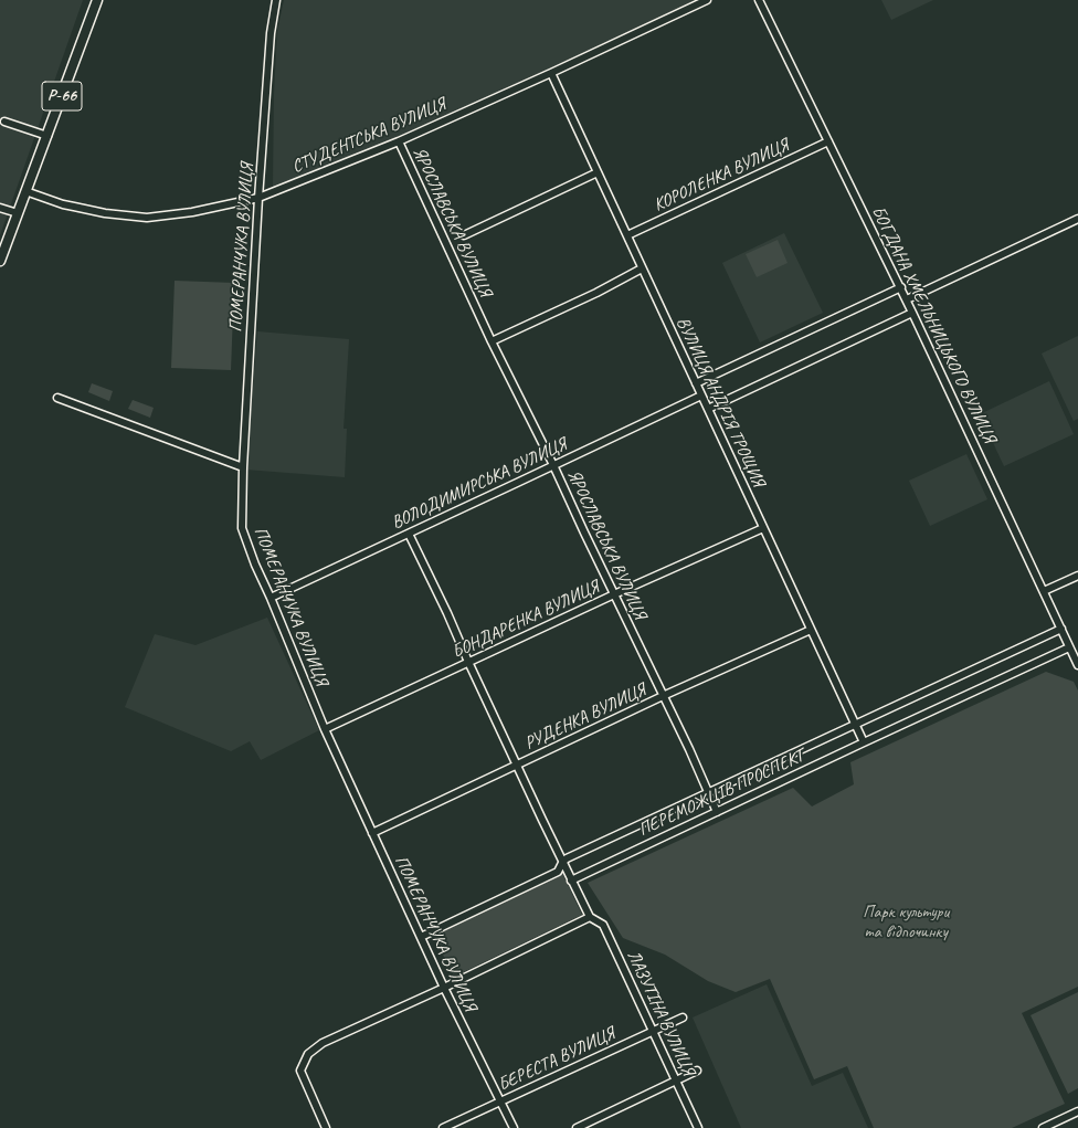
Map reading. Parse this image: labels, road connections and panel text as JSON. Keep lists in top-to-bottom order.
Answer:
{
  "streets": {
    "main road": ["Р-66"],
    "street": [
      "СТУДЕНТСЬКА ВУЛИЦЯ",
      "КОРОЛЕНКА ВУЛИЦЯ",
      "ЯРОСЛАВСЬКА ВУЛИЦЯ",
      "ПОМЕРАНЧУКА ВУЛИЦЯ",
      "БОГДАНА ХМЕЛЬНИЦЬКОГО ВУЛИЦЯ",
      "ВУЛИЦЯ АНДРІЯ ТРОЩИЯ",
      "ВОЛОДИМИРСЬКА ВУЛИЦЯ",
      "БОНДАРЕНКА ВУЛИЦЯ",
      "РУДЕНКА ВУЛИЦЯ",
      "ПЕРЕМОЖЦІВ ПРОСПЕКТ",
      "ЛАЗУТІНА ВУЛИЦЯ",
      "БЕРЕСТА ВУЛИЦЯ"
    ]
  },
  "crossings": [
    ["Р-66", "СТУДЕНТСЬКА ВУЛИЦЯ"],
    ["СТУДЕНТСЬКА ВУЛИЦЯ", "ЯРОСЛАВСЬКА ВУЛИЦЯ"],
    ["СТУДЕНТСЬКА ВУЛИЦЯ", "ПОМЕРАНЧУКА ВУЛИЦЯ"],
    ["СТУДЕНТСЬКА ВУЛИЦЯ", "ВУЛИЦЯ АНДРІЯ ТРОЩИЯ"],
    ["КОРОЛЕНКА ВУЛИЦЯ", "БОГДАНА ХМЕЛЬНИЦЬКОГО ВУЛИЦЯ"],
    ["КОРОЛЕНКА ВУЛИЦЯ", "ВУЛИЦЯ АНДРІЯ ТРОЩИЯ"],
    ["ЯРОСЛАВСЬКА ВУЛИЦЯ", "ВОЛОДИМИРСЬКА ВУЛИЦЯ"],
    ["ЯРОСЛАВСЬКА ВУЛИЦЯ", "БОНДАРЕНКА ВУЛИЦЯ"],
    ["ЯРОСЛАВСЬКА ВУЛИЦЯ", "РУДЕНКА ВУЛИЦЯ"],
    ["ЯРОСЛАВСЬКА ВУЛИЦЯ", "ПЕРЕМОЖЦІВ ПРОСПЕКТ"],
    ["ПОМЕРАНЧУКА ВУЛИЦЯ", "ВОЛОДИМИРСЬКА ВУЛИЦЯ"],
    ["ПОМЕРАНЧУКА ВУЛИЦЯ", "БОНДАРЕНКА ВУЛИЦЯ"],
    ["ПОМЕРАНЧУКА ВУЛИЦЯ", "РУДЕНКА ВУЛИЦЯ"],
    ["ПОМЕРАНЧУКА ВУЛИЦЯ", "ПЕРЕМОЖЦІВ ПРОСПЕКТ"],
    ["ПОМЕРАНЧУКА ВУЛИЦЯ", "БЕРЕСТА ВУЛИЦЯ"],
    ["БОГДАНА ХМЕЛЬНИЦЬКОГО ВУЛИЦЯ", "ПЕРЕМОЖЦІВ ПРОСПЕКТ"],
    ["ВУЛИЦЯ АНДРІЯ ТРОЩИЯ", "ВОЛОДИМИРСЬКА ВУЛИЦЯ"],
    ["ВУЛИЦЯ АНДРІЯ ТРОЩИЯ", "БОНДАРЕНКА ВУЛИЦЯ"],
    ["ВУЛИЦЯ АНДРІЯ ТРОЩИЯ", "РУДЕНКА ВУЛИЦЯ"],
    ["ВУЛИЦЯ АНДРІЯ ТРОЩИЯ", "ПЕРЕМОЖЦІВ ПРОСПЕКТ"],
    ["ЛАЗУТІНА ВУЛИЦЯ", "БЕРЕСТА ВУЛИЦЯ"]
  ],
  "parks": ["Парк культури та відпочинку"]
}
